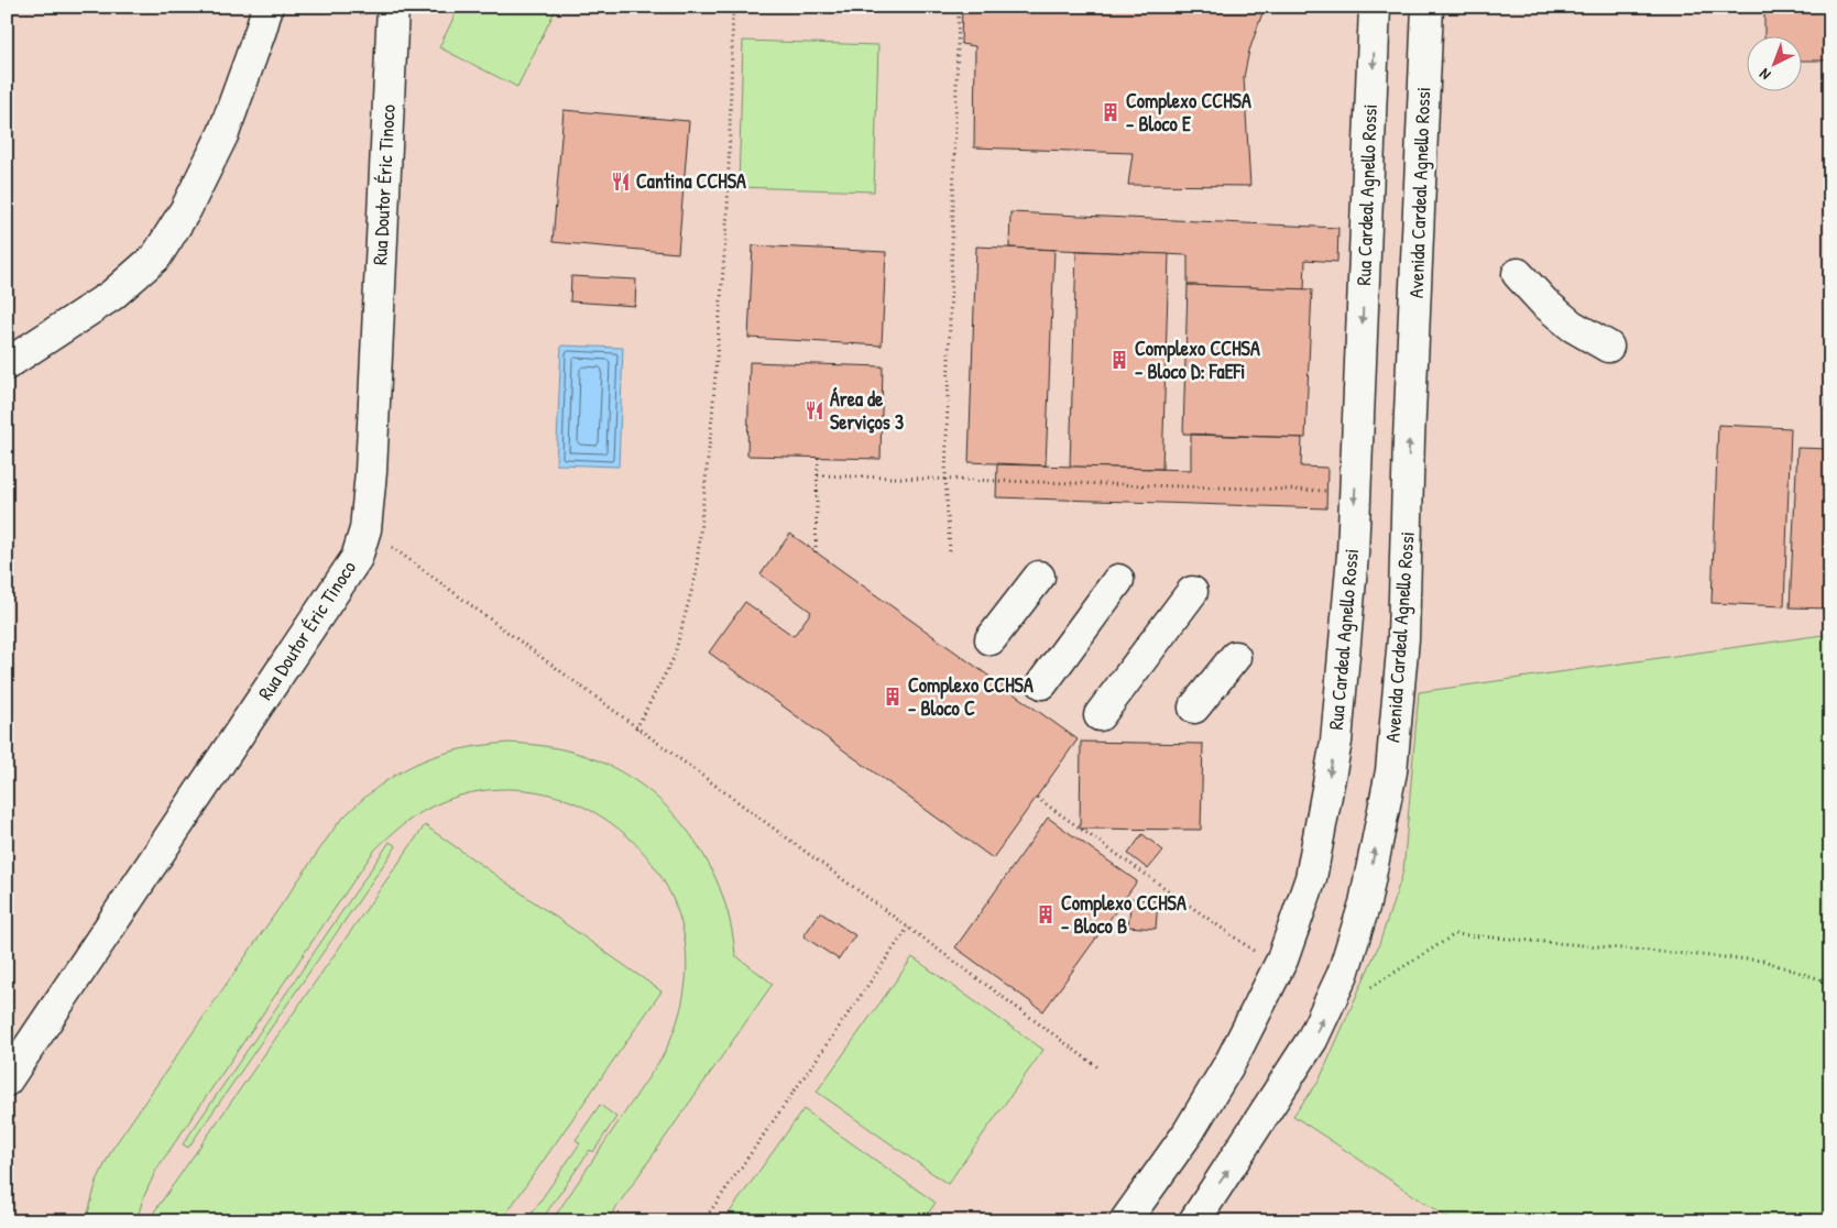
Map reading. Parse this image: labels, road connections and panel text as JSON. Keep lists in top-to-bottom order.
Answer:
{
  "streets": {
    "street": ["Rua Doutor Éric Tinoco", "Avenida Cardeal Agnello Rossi", "Rua Cardeal Agnello Rossi"]
  },
  "one_way": ["Avenida Cardeal Agnello Rossi", "Rua Cardeal Agnello Rossi"],
  "places": {
    "building": [
      "Complexo CCHSA - Bloco E",
      "Complexo CCHSA - Bloco D: FaEFi",
      "Complexo CCHSA - Bloco C",
      "Complexo CCHSA - Bloco B"
    ],
    "restaurant": ["Cantina CCHSA", "Área de Serviços 3"]
  },
  "north": "bottom left"
}
